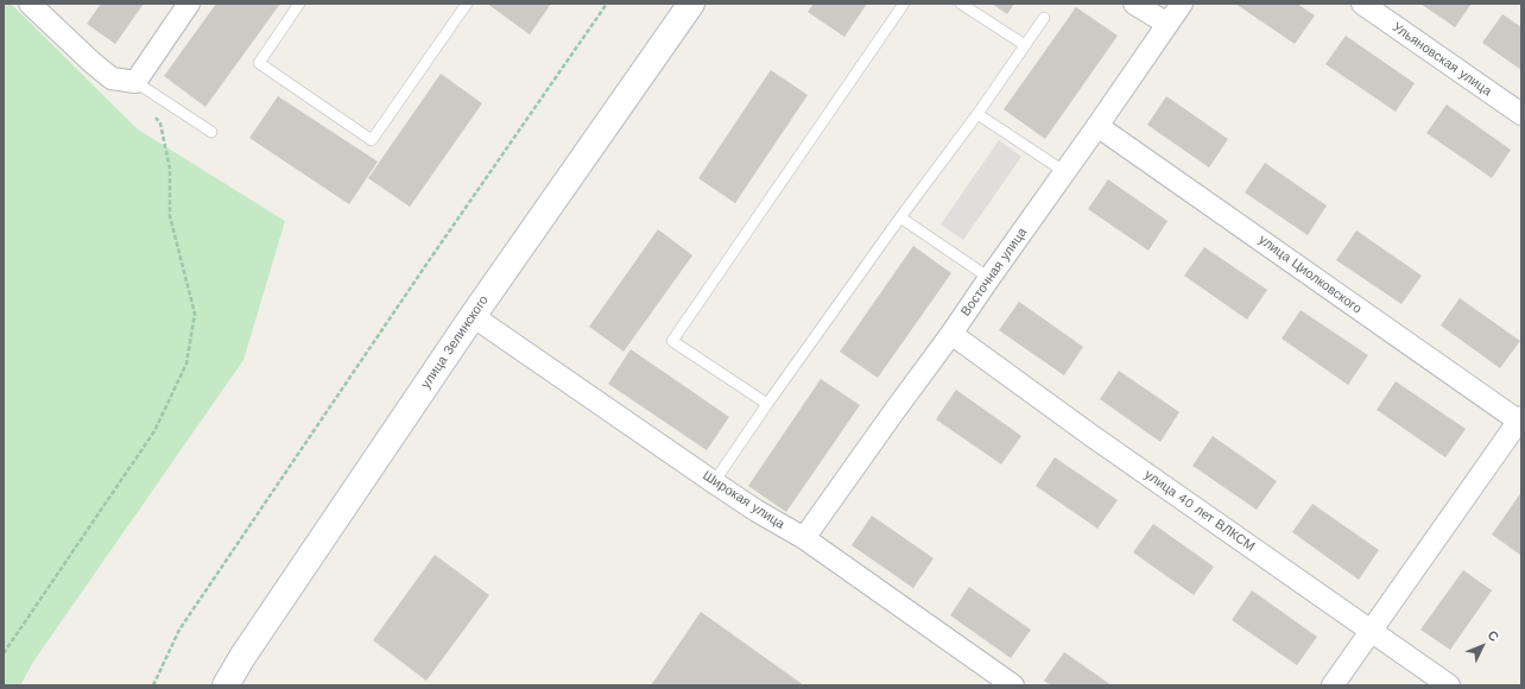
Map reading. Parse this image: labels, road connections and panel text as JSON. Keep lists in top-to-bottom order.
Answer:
{
  "streets": {
    "main road": ["улица Зелинского"],
    "street": [
      "Ульяновская улица",
      "Восточная улица",
      "улица Циолковского",
      "Широкая улица",
      "улица 40 лет ВЛКСМ"
    ]
  },
  "crossings": [
    ["Восточная улица", "улица Циолковского"],
    ["Восточная улица", "Широкая улица"],
    ["Восточная улица", "улица 40 лет ВЛКСМ"],
    ["улица Зелинского", "Широкая улица"]
  ],
  "north": "top right"
}
